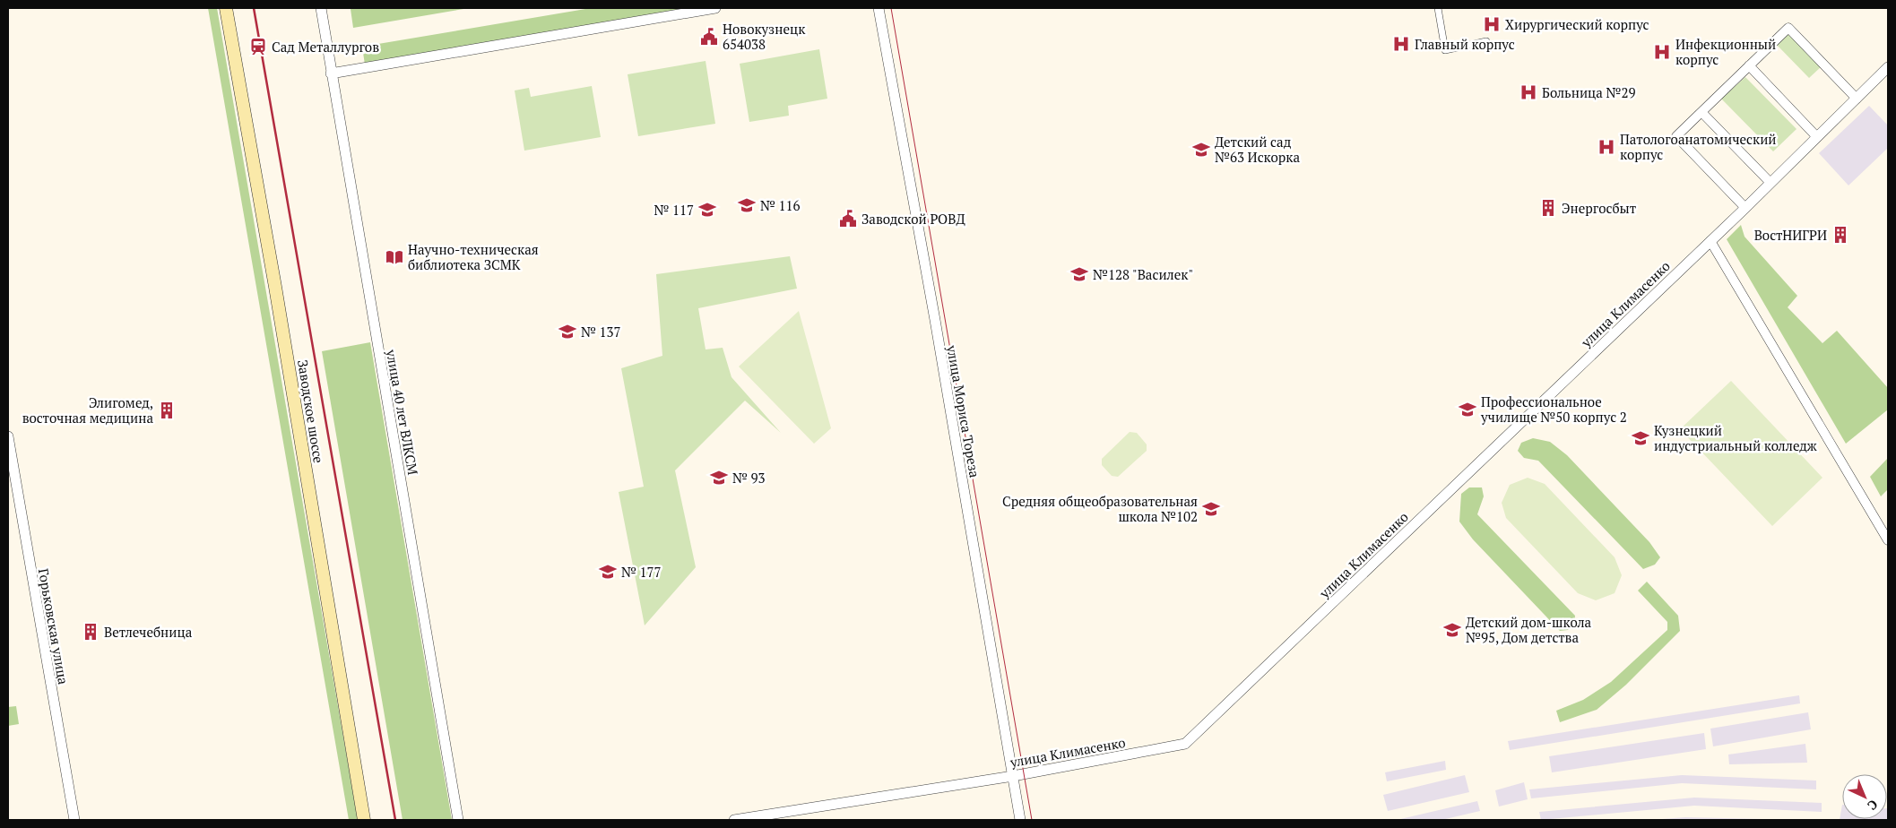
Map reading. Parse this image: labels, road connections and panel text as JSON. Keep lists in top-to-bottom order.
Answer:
{
  "streets": {
    "main road": ["Заводское шоссе"],
    "street": [
      "улица Климасенко",
      "улица Мориса Тореза",
      "улица 40 лет ВЛКСМ",
      "Горьковская улица"
    ]
  },
  "crossings": [
    ["улица Климасенко", "улица Мориса Тореза"]
  ],
  "places": {
    "hospital": [
      "Хирургический корпус",
      "Главный корпус",
      "Инфекционный корпус",
      "Больница №29",
      "Патологоанатомический корпус"
    ],
    "public building": ["Новокузнецк 654038", "Заводской РОВД"],
    "station": ["Сад Металлургов"],
    "school or university": [
      "Детский сад №63 Искорка",
      "№ 116",
      "№ 117",
      "№128 \"Василек\"",
      "№ 137",
      "Профессиональное училище №50 корпус 2",
      "Кузнецкий индустриальный колледж",
      "№ 93",
      "Средняя общеобразовательная школа №102",
      "№ 177",
      "Детский дом-школа №95, Дом детства"
    ],
    "building": [
      "Энергосбыт",
      "ВостНИГРИ",
      "Элигомед, восточная медицина",
      "Ветлечебница"
    ],
    "library": ["Научно-техническая библиотека ЗСМК"]
  },
  "north": "bottom right"
}
